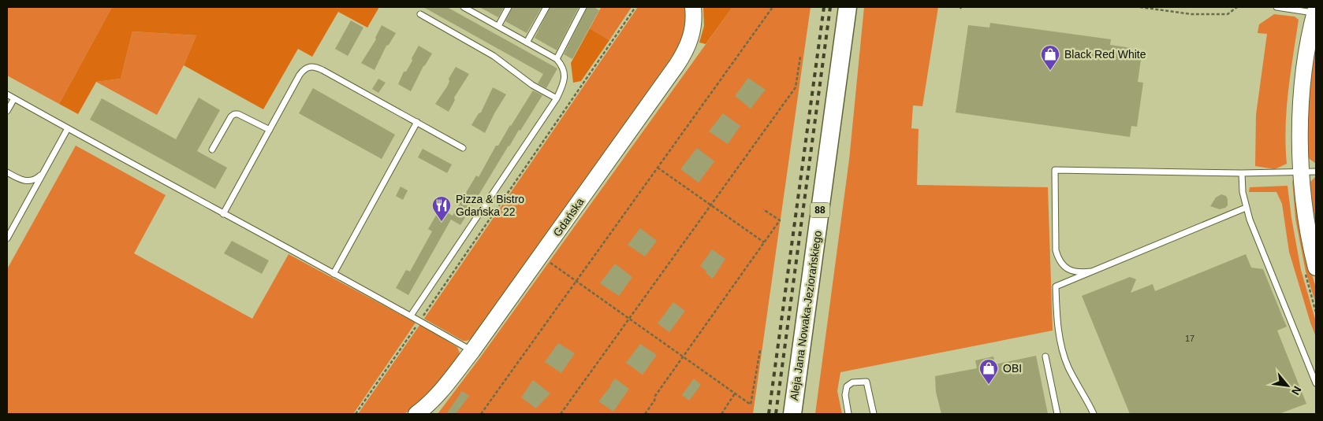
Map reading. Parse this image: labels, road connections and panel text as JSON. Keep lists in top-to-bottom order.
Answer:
{
  "streets": {
    "main road": ["88", "Aleja Jana Nowaka-Jeziorańskiego"],
    "street": ["Gdańska"]
  },
  "places": {
    "shop": ["Black Red White", "OBI"],
    "restaurant": ["Pizza & Bistro Gdańska 22"]
  },
  "house_numbers": ["17"],
  "north": "bottom right"
}
